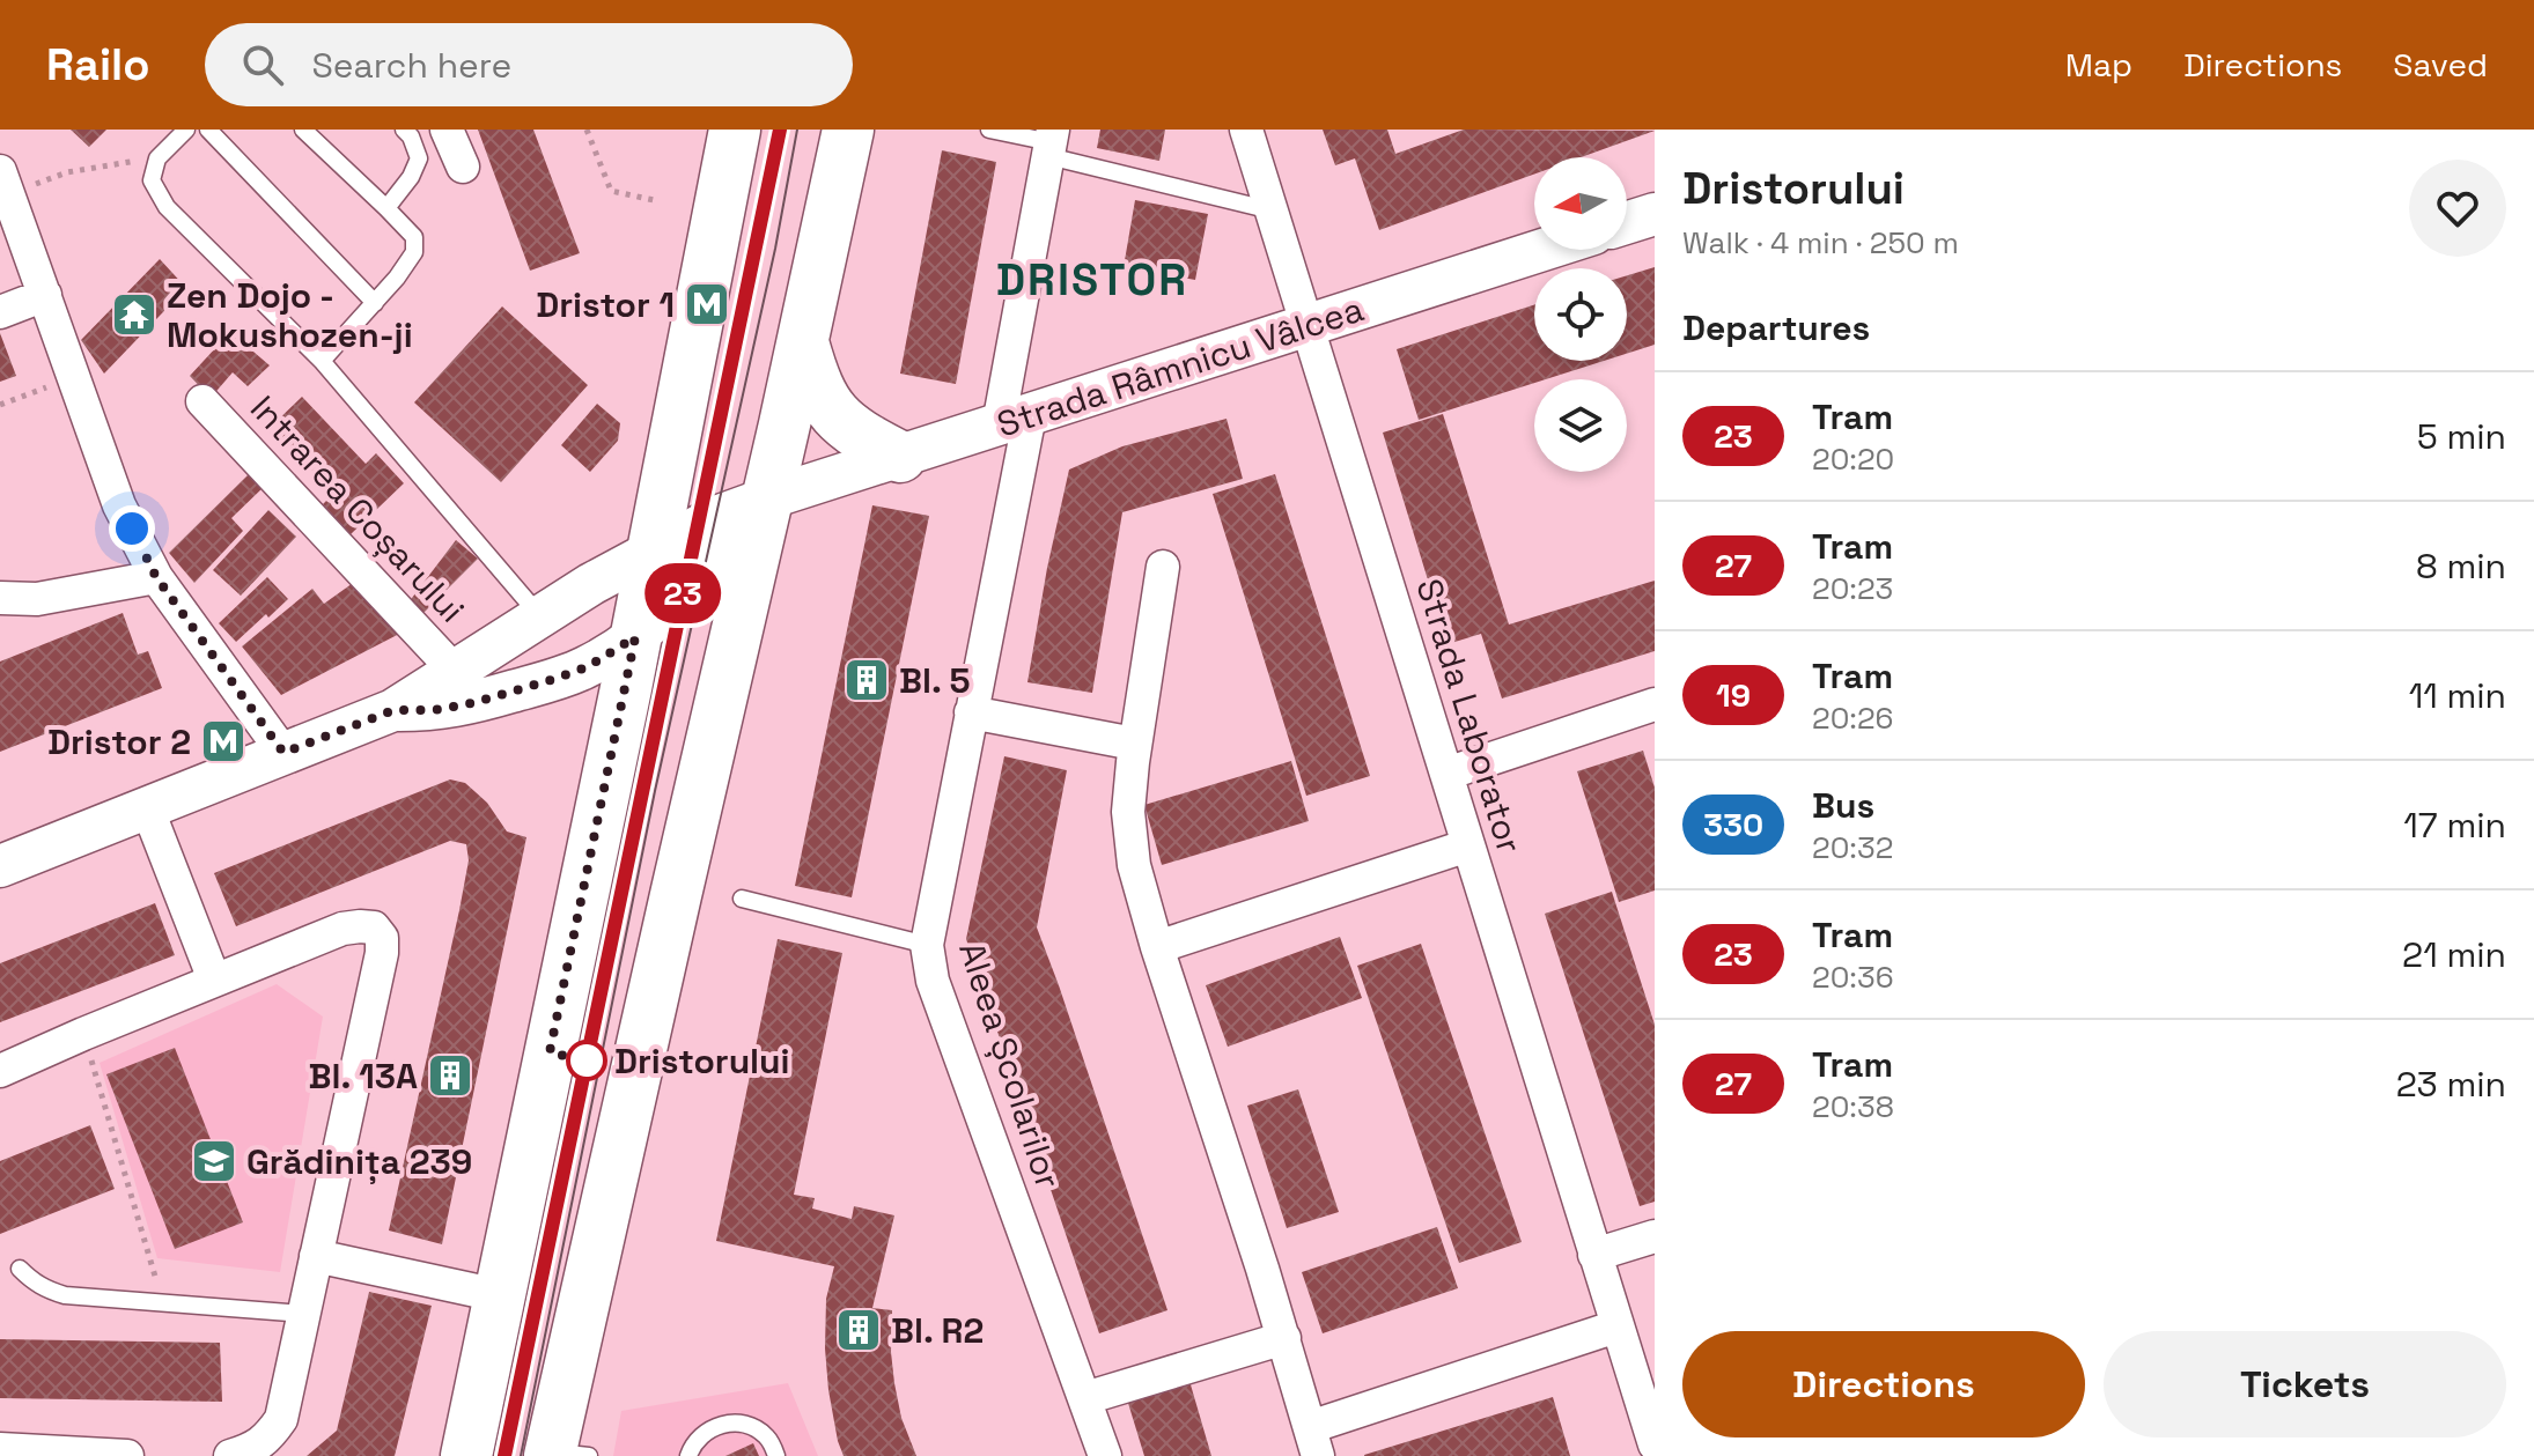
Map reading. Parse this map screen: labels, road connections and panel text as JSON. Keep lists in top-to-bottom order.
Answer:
{
  "streets": {
    "street": [
      "Strada Râmnicu Vâlcea",
      "Intrarea Coșarului",
      "Strada Laborator",
      "Aleea Școlarilor"
    ]
  },
  "crossings": [
    ["Strada Râmnicu Vâlcea", "Intrarea Coșarului"],
    ["Strada Râmnicu Vâlcea", "Strada Laborator"],
    ["Strada Râmnicu Vâlcea", "Aleea Școlarilor"]
  ],
  "districts": ["DRISTOR"],
  "places": {
    "metro station": ["Dristor 1", "Dristor 2"],
    "temple": ["Zen Dojo - Mokushozen-ji"],
    "building": ["Bl. 5", "Bl. 13A", "Bl. R2"],
    "other": ["Dristorului"],
    "school or university": ["Grădinița 239"]
  },
  "lines": ["tram line 23"],
  "north": "left",
  "page": {
    "header": "Railo",
    "search": "Search here",
    "nav": ["Map", "Directions", "Saved"],
    "on_map": "23",
    "heading": [
      ["Dristorului", "Walk · 4 min · 250 m"],
      "Departures"
    ],
    "list": [
      {
        "mark": "23",
        "name": "Tram",
        "note": "20:20",
        "value": "5 min"
      },
      {
        "mark": "27",
        "name": "Tram",
        "note": "20:23",
        "value": "8 min"
      },
      {
        "mark": "19",
        "name": "Tram",
        "note": "20:26",
        "value": "11 min"
      },
      {
        "mark": "330",
        "name": "Bus",
        "note": "20:32",
        "value": "17 min"
      },
      {
        "mark": "23",
        "name": "Tram",
        "note": "20:36",
        "value": "21 min"
      },
      {
        "mark": "27",
        "name": "Tram",
        "note": "20:38",
        "value": "23 min"
      }
    ],
    "buttons": ["Directions", "Tickets"]
  }
}
